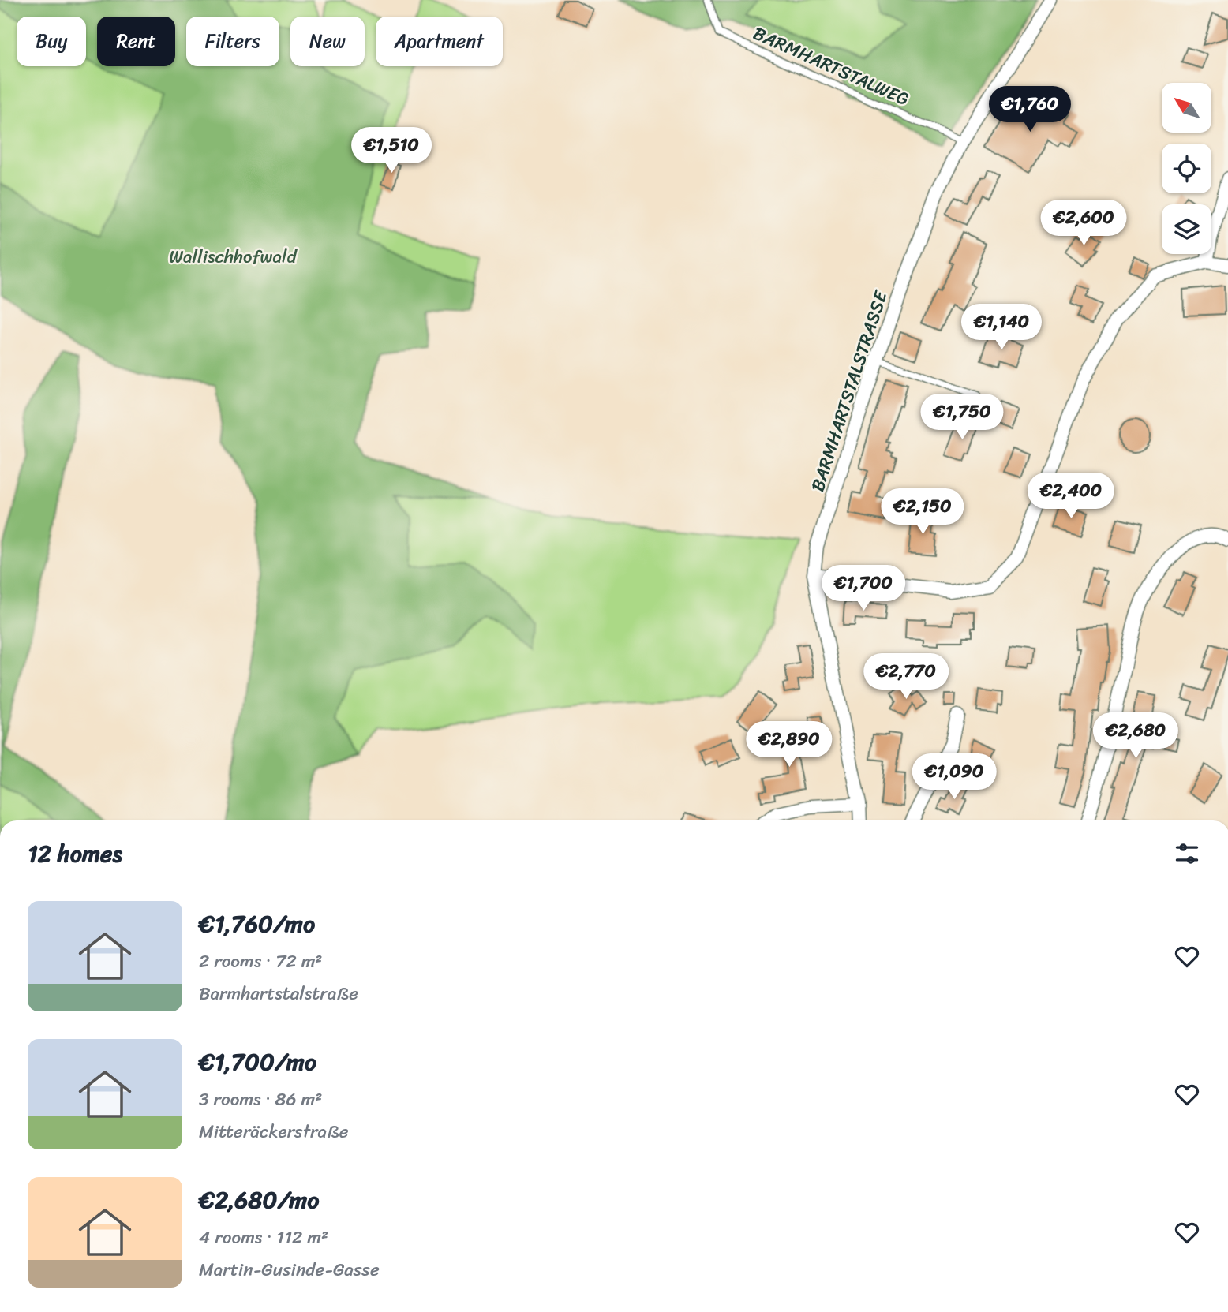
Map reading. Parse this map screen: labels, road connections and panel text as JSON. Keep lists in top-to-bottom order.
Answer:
{
  "streets": {
    "street": ["BARMHARTSTALSTRASSE"],
    "lane": ["BARMHARTSTALWEG"]
  },
  "crossings": [
    ["BARMHARTSTALWEG", "BARMHARTSTALSTRASSE"]
  ],
  "parks": ["Wallischhofwald"],
  "north": "top left",
  "page": {
    "chip": [
      "Buy",
      "Rent",
      "Filters",
      "New",
      "Apartment"
    ],
    "price": [
      "€1,760",
      "€1,510",
      "€2,600",
      "€1,140",
      "€1,750",
      "€2,400",
      "€2,150",
      "€1,700",
      "€2,770",
      "€2,680",
      "€2,890",
      "€1,090"
    ],
    "heading": "12 homes",
    "list": [
      {
        "name": "€1,760/mo",
        "note": "2 rooms · 72 m² · Barmhartstalstraße"
      },
      {
        "name": "€1,700/mo",
        "note": "3 rooms · 86 m² · Mitteräckerstraße"
      },
      {
        "name": "€2,680/mo",
        "note": "4 rooms · 112 m² · Martin-Gusinde-Gasse"
      }
    ]
  }
}
